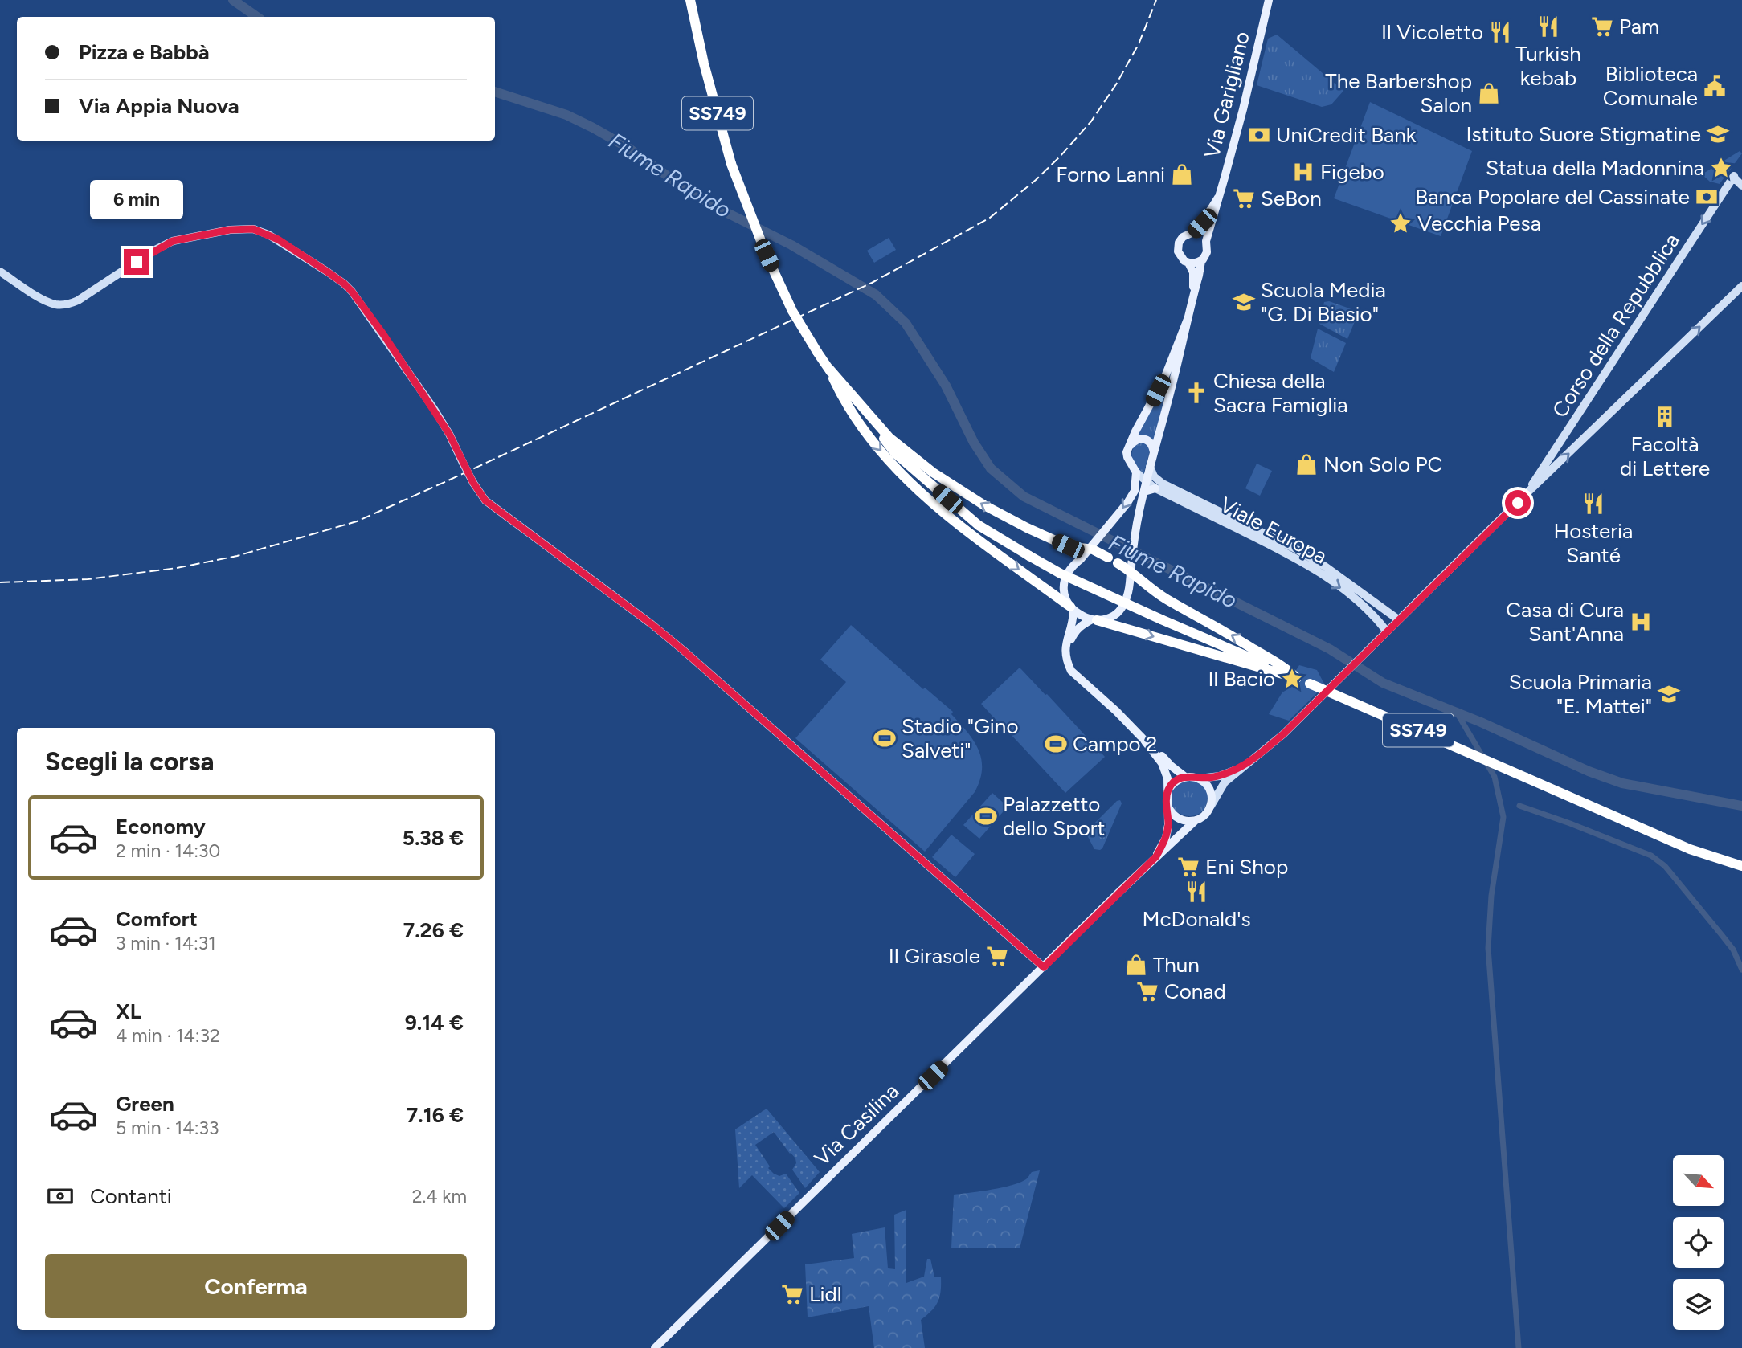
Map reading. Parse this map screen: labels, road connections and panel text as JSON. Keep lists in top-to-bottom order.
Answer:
{
  "streets": {
    "highway": ["SS749"],
    "main road": ["Via Garigliano", "Via Casilina"],
    "street": ["Corso della Repubblica", "Viale Europa"]
  },
  "crossings": [
    ["Via Garigliano", "Viale Europa"]
  ],
  "water": ["Fiume Rapido"],
  "places": {
    "restaurant": [
      "Turkish kebab",
      "Il Vicoletto",
      "Hosteria Santé",
      "McDonald's"
    ],
    "supermarket": [
      "Pam",
      "SeBon",
      "Eni Shop",
      "Il Girasole",
      "Conad",
      "Lidl"
    ],
    "public building": ["Biblioteca Comunale"],
    "shop": [
      "The Barbershop Salon",
      "Forno Lanni",
      "Non Solo PC",
      "Thun"
    ],
    "school or university": ["Istituto Suore Stigmatine", "Scuola Media \"G. Di Biasio\"", "Scuola Primaria \"E. Mattei\""],
    "bank": ["UniCredit Bank", "Banca Popolare del Cassinate"],
    "place": ["Statua della Madonnina", "Vecchia Pesa", "Il Bacio"],
    "hospital": ["Figebo", "Casa di Cura Sant'Anna"],
    "church": ["Chiesa della Sacra Famiglia"],
    "building": ["Facoltà di Lettere"],
    "sports": ["Stadio \"Gino Salveti\"", "Campo 2", "Palazzetto dello Sport"]
  },
  "north": "bottom right",
  "page": {
    "banner": ["Pizza e Babbà", "Via Appia Nuova"],
    "bubble": "6 min",
    "heading": "Scegli la corsa",
    "list": [
      {
        "name": "Economy",
        "note": "2 min · 14:30",
        "value": "5.38 €"
      },
      {
        "name": "Comfort",
        "note": "3 min · 14:31",
        "value": "7.26 €"
      },
      {
        "name": "XL",
        "note": "4 min · 14:32",
        "value": "9.14 €"
      },
      {
        "name": "Green",
        "note": "5 min · 14:33",
        "value": "7.16 €"
      }
    ],
    "pay": ["Contanti", "2.4 km"],
    "buttons": "Conferma"
  }
}
